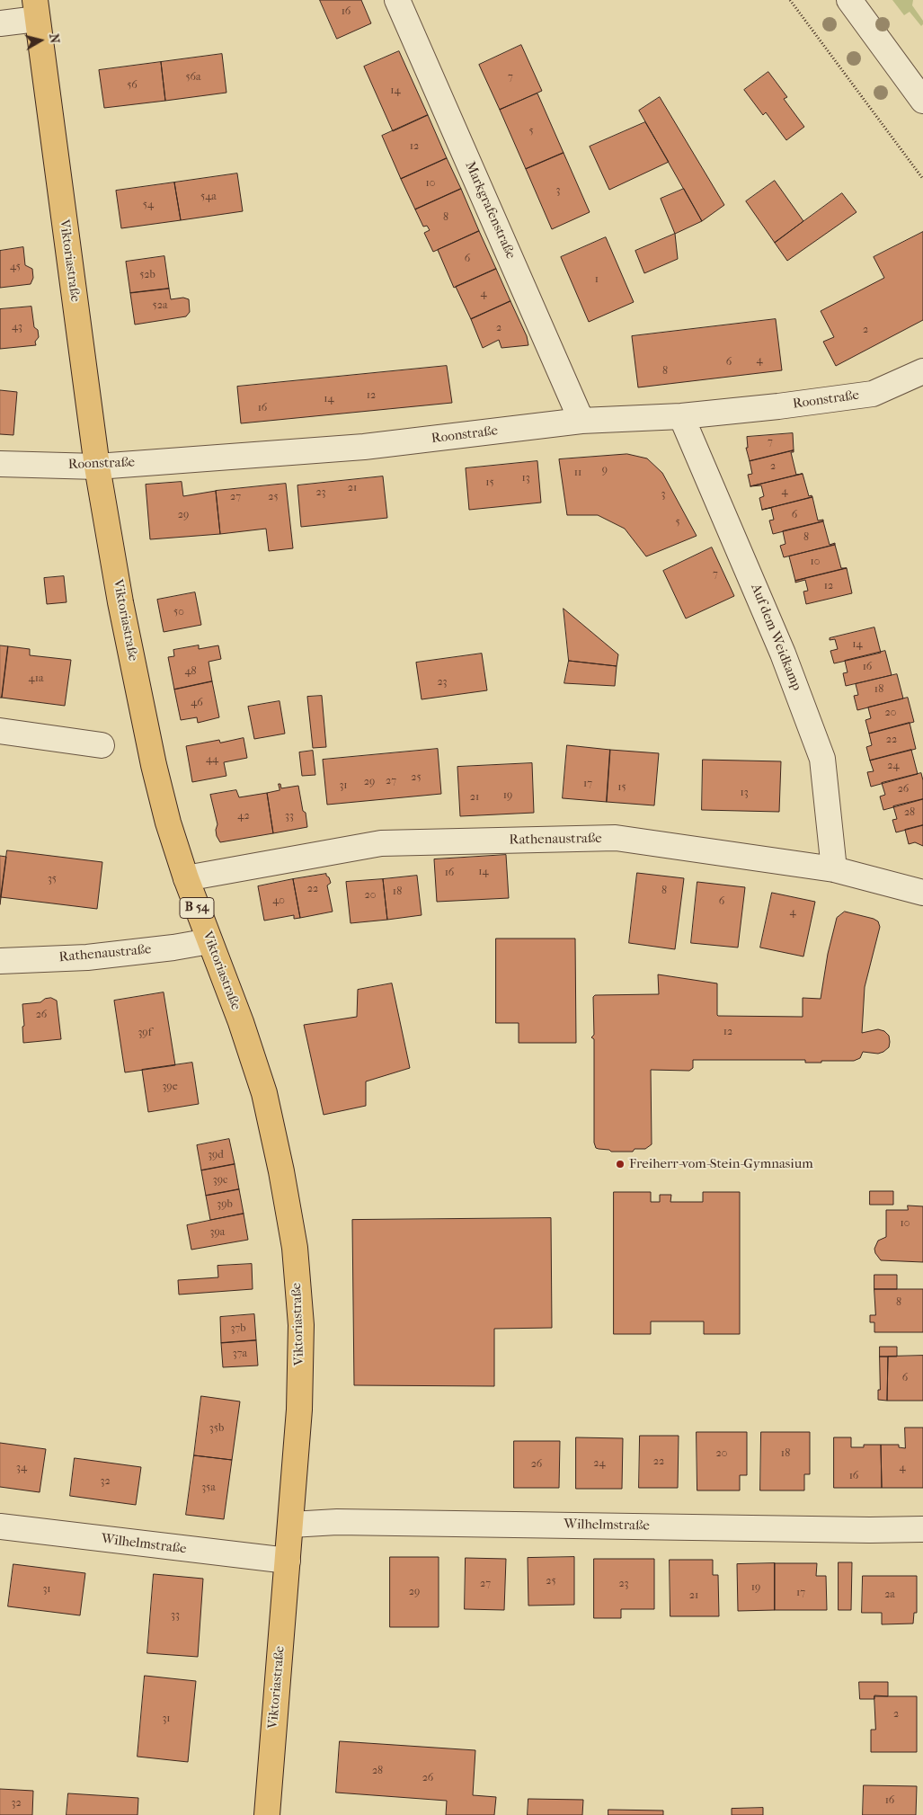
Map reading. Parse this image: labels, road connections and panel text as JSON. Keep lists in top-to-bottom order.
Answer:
{
  "streets": {
    "main road": ["Viktoriastraße", "B 54"],
    "street": [
      "Markgrafenstraße",
      "Roonstraße",
      "Auf dem Weidkamp",
      "Rathenaustraße",
      "Wilhelmstraße"
    ]
  },
  "crossings": [
    ["Markgrafenstraße", "Roonstraße"],
    ["Viktoriastraße", "Roonstraße"],
    ["Viktoriastraße", "Rathenaustraße"],
    ["Viktoriastraße", "Wilhelmstraße"],
    ["Roonstraße", "Auf dem Weidkamp"],
    ["Auf dem Weidkamp", "Rathenaustraße"]
  ],
  "places": ["Freiherr-vom-Stein-Gymnasium"],
  "house_numbers": [
    "16",
    "56a",
    "7",
    "56",
    "14",
    "5",
    "12",
    "10",
    "3",
    "54a",
    "54",
    "8",
    "6",
    "45",
    "52b",
    "1",
    "4",
    "52a",
    "43",
    "2",
    "2",
    "4",
    "6",
    "8",
    "12",
    "14",
    "16",
    "7",
    "2",
    "9",
    "11",
    "13",
    "15",
    "21",
    "4",
    "23",
    "3",
    "27",
    "25",
    "29",
    "6",
    "5",
    "8",
    "10",
    "7",
    "12",
    "50",
    "14",
    "16",
    "48",
    "41a",
    "23",
    "18",
    "46",
    "20",
    "22",
    "44",
    "24",
    "25",
    "27",
    "29",
    "17",
    "31",
    "15",
    "26",
    "13",
    "19",
    "21",
    "28",
    "42",
    "33",
    "14",
    "16",
    "35",
    "22",
    "8",
    "18",
    "20",
    "40",
    "6",
    "4",
    "26",
    "12",
    "39f",
    "39e",
    "39d",
    "39c",
    "39b",
    "10",
    "39a",
    "8",
    "37b",
    "37a",
    "6",
    "35b",
    "20",
    "18",
    "22",
    "24",
    "26",
    "34",
    "4",
    "16",
    "32",
    "35a",
    "25",
    "27",
    "23",
    "19",
    "31",
    "29",
    "17",
    "2a",
    "21",
    "33",
    "2",
    "31",
    "28",
    "26",
    "16",
    "32"
  ],
  "north": "right"
}
